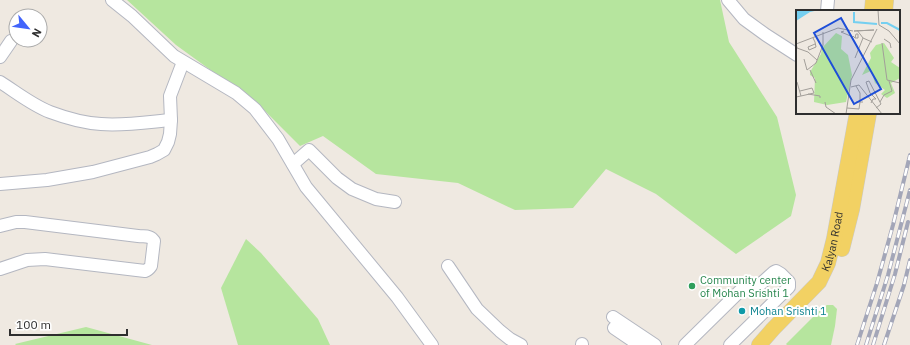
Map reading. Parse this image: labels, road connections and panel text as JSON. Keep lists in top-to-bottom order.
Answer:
{
  "streets": {
    "main road": ["Kalyan Road"]
  },
  "places": ["Community center of Mohan Srishti 1", "Mohan Srishti 1"],
  "scale_bar": "100 m",
  "north": "bottom right"
}
